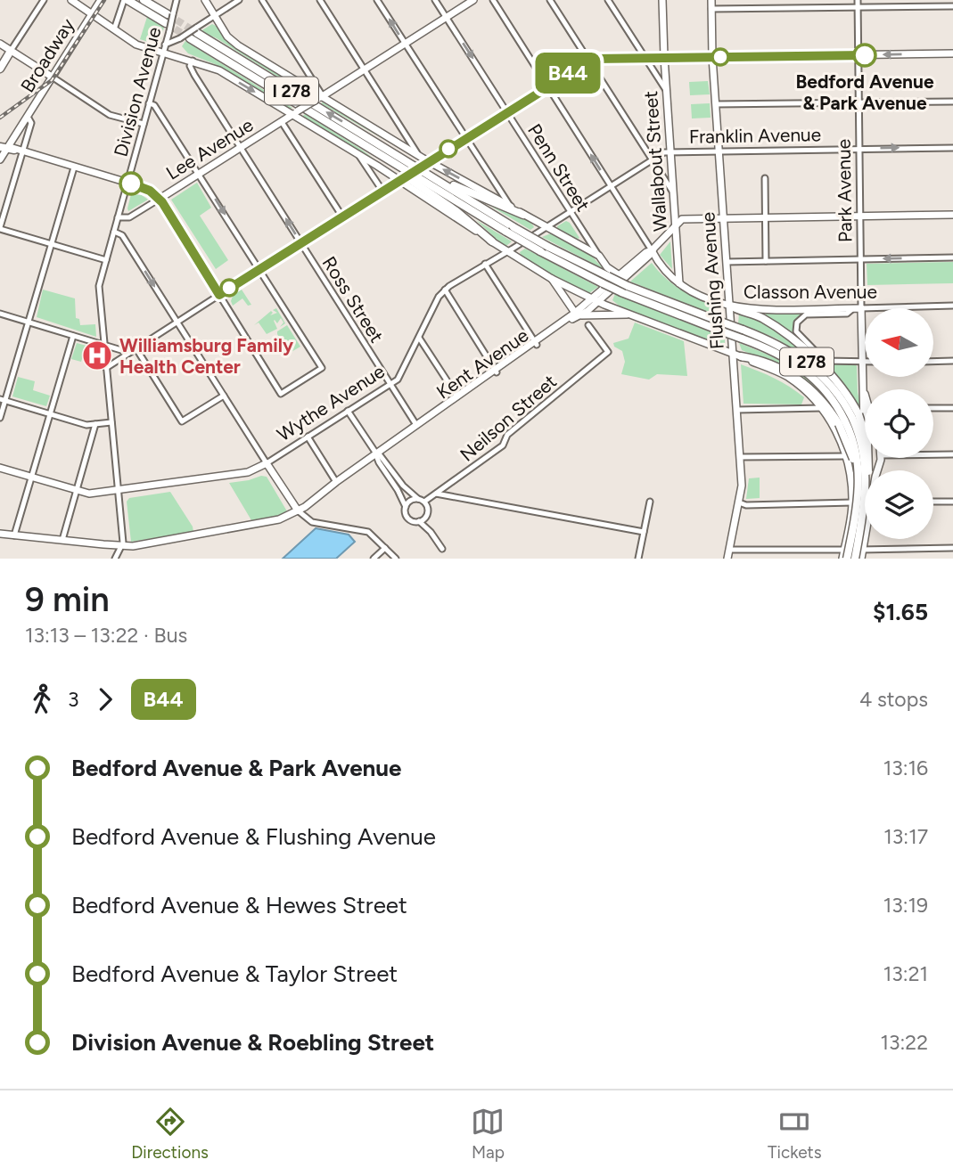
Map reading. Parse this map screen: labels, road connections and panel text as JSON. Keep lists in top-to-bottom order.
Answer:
{
  "streets": {
    "highway": ["I 278"],
    "main road": [
      "Broadway",
      "Lee Avenue",
      "Wallabout Street",
      "Park Avenue",
      "Flushing Avenue",
      "Classon Avenue",
      "Kent Avenue",
      "Wythe Avenue"
    ],
    "street": [
      "Division Avenue",
      "Franklin Avenue",
      "Penn Street",
      "Ross Street",
      "Neilson Street"
    ]
  },
  "crossings": [
    ["I 278", "Kent Avenue"],
    ["Division Avenue", "Lee Avenue"],
    ["Division Avenue", "Kent Avenue"],
    ["Division Avenue", "Wythe Avenue"],
    ["Franklin Avenue", "Wallabout Street"],
    ["Franklin Avenue", "Park Avenue"],
    ["Franklin Avenue", "Flushing Avenue"],
    ["Franklin Avenue", "Wythe Avenue"],
    ["Lee Avenue", "Penn Street"],
    ["Lee Avenue", "Ross Street"],
    ["Wallabout Street", "Classon Avenue"],
    ["Wallabout Street", "Kent Avenue"],
    ["Wallabout Street", "Wythe Avenue"],
    ["Penn Street", "Wythe Avenue"],
    ["Park Avenue", "Classon Avenue"],
    ["Flushing Avenue", "Classon Avenue"],
    ["Classon Avenue", "Kent Avenue"],
    ["Ross Street", "Kent Avenue"],
    ["Ross Street", "Wythe Avenue"]
  ],
  "one_way": ["Penn Street"],
  "places": {
    "other": ["Bedford Avenue & Park Avenue"],
    "hospital": ["Williamsburg Family Health Center"]
  },
  "lines": ["bus line B44"],
  "north": "left",
  "page": {
    "on_map": "B44",
    "heading": ["9 min", "13:13 – 13:22 · Bus", "$1.65"],
    "legs": ["3", "B44", "4 stops"],
    "list": [
      {
        "name": "Bedford Avenue & Park Avenue",
        "value": "13:16"
      },
      {
        "name": "Bedford Avenue & Flushing Avenue",
        "value": "13:17"
      },
      {
        "name": "Bedford Avenue & Hewes Street",
        "value": "13:19"
      },
      {
        "name": "Bedford Avenue & Taylor Street",
        "value": "13:21"
      },
      {
        "name": "Division Avenue & Roebling Street",
        "value": "13:22"
      }
    ],
    "tabs": ["Directions", "Map", "Tickets"]
  }
}
